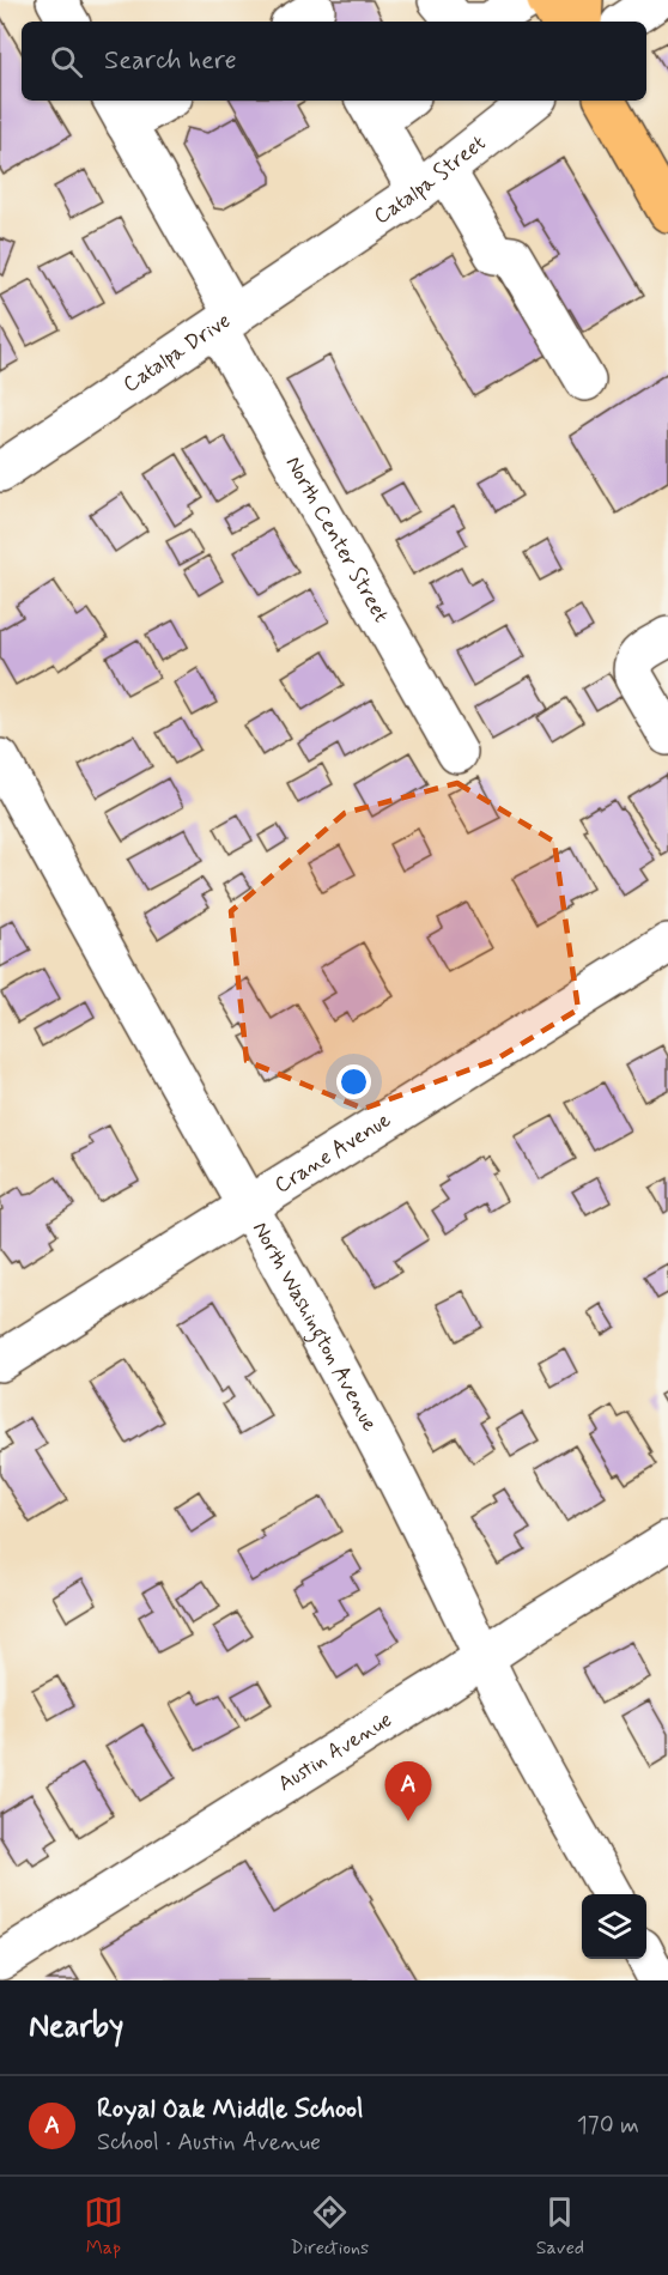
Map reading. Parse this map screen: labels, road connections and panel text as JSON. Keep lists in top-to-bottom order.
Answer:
{
  "streets": {
    "street": [
      "Catalpa Street",
      "Catalpa Drive",
      "North Center Street",
      "Crane Avenue",
      "North Washington Avenue",
      "Austin Avenue"
    ]
  },
  "crossings": [
    ["Catalpa Street", "Catalpa Drive"],
    ["Catalpa Drive", "North Center Street"],
    ["Crane Avenue", "North Washington Avenue"],
    ["North Washington Avenue", "Austin Avenue"]
  ],
  "page": {
    "search": "Search here",
    "pins": "A",
    "heading": "Nearby",
    "list": [
      {
        "mark": "A",
        "name": "Royal Oak Middle School",
        "note": "School · Austin Avenue",
        "value": "170 m"
      }
    ],
    "nav": ["Map", "Directions", "Saved"]
  }
}
